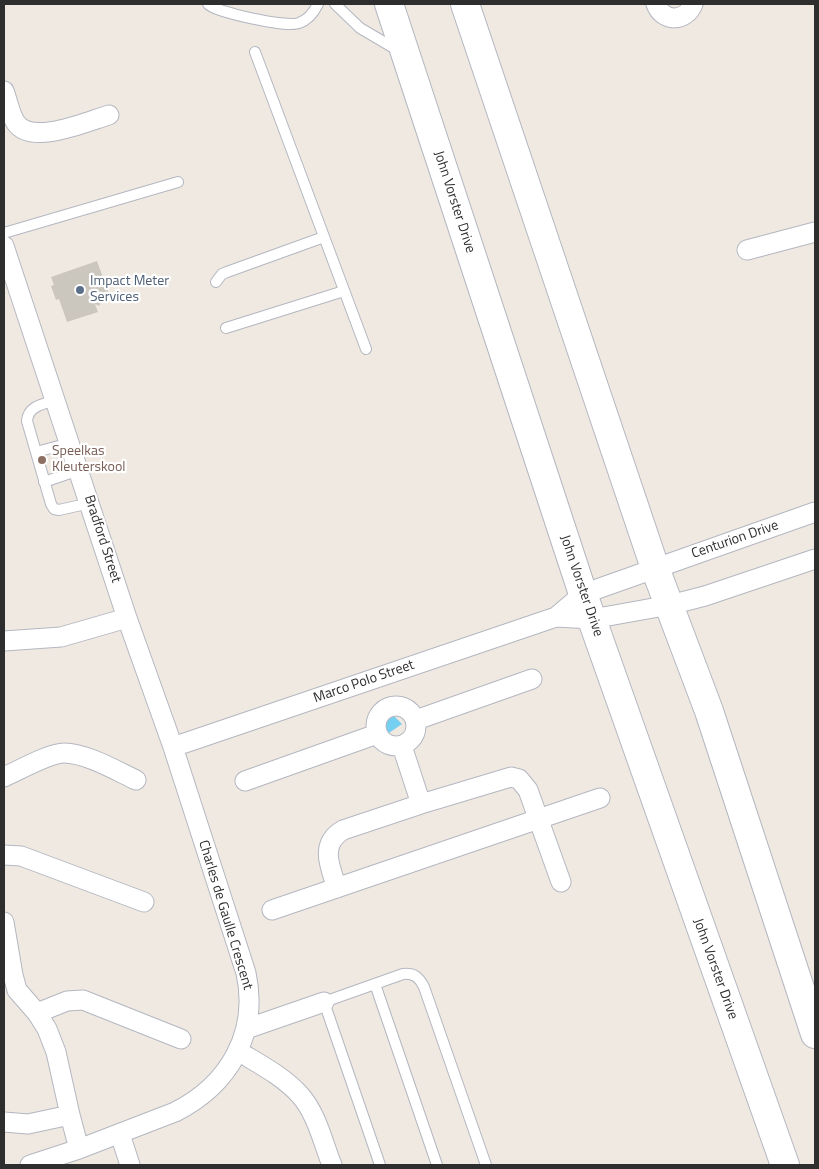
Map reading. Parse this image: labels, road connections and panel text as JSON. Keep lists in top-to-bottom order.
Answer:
{
  "streets": {
    "main road": ["John Vorster Drive"],
    "street": [
      "Bradford Street",
      "Centurion Drive",
      "Marco Polo Street",
      "Charles de Gaulle Crescent"
    ]
  },
  "crossings": [
    ["John Vorster Drive", "Centurion Drive"],
    ["John Vorster Drive", "Marco Polo Street"],
    ["Bradford Street", "Marco Polo Street"],
    ["Bradford Street", "Charles de Gaulle Crescent"],
    ["Centurion Drive", "Marco Polo Street"],
    ["Marco Polo Street", "Charles de Gaulle Crescent"]
  ],
  "places": ["Impact Meter Services", "Speelkas Kleuterskool"]
}
